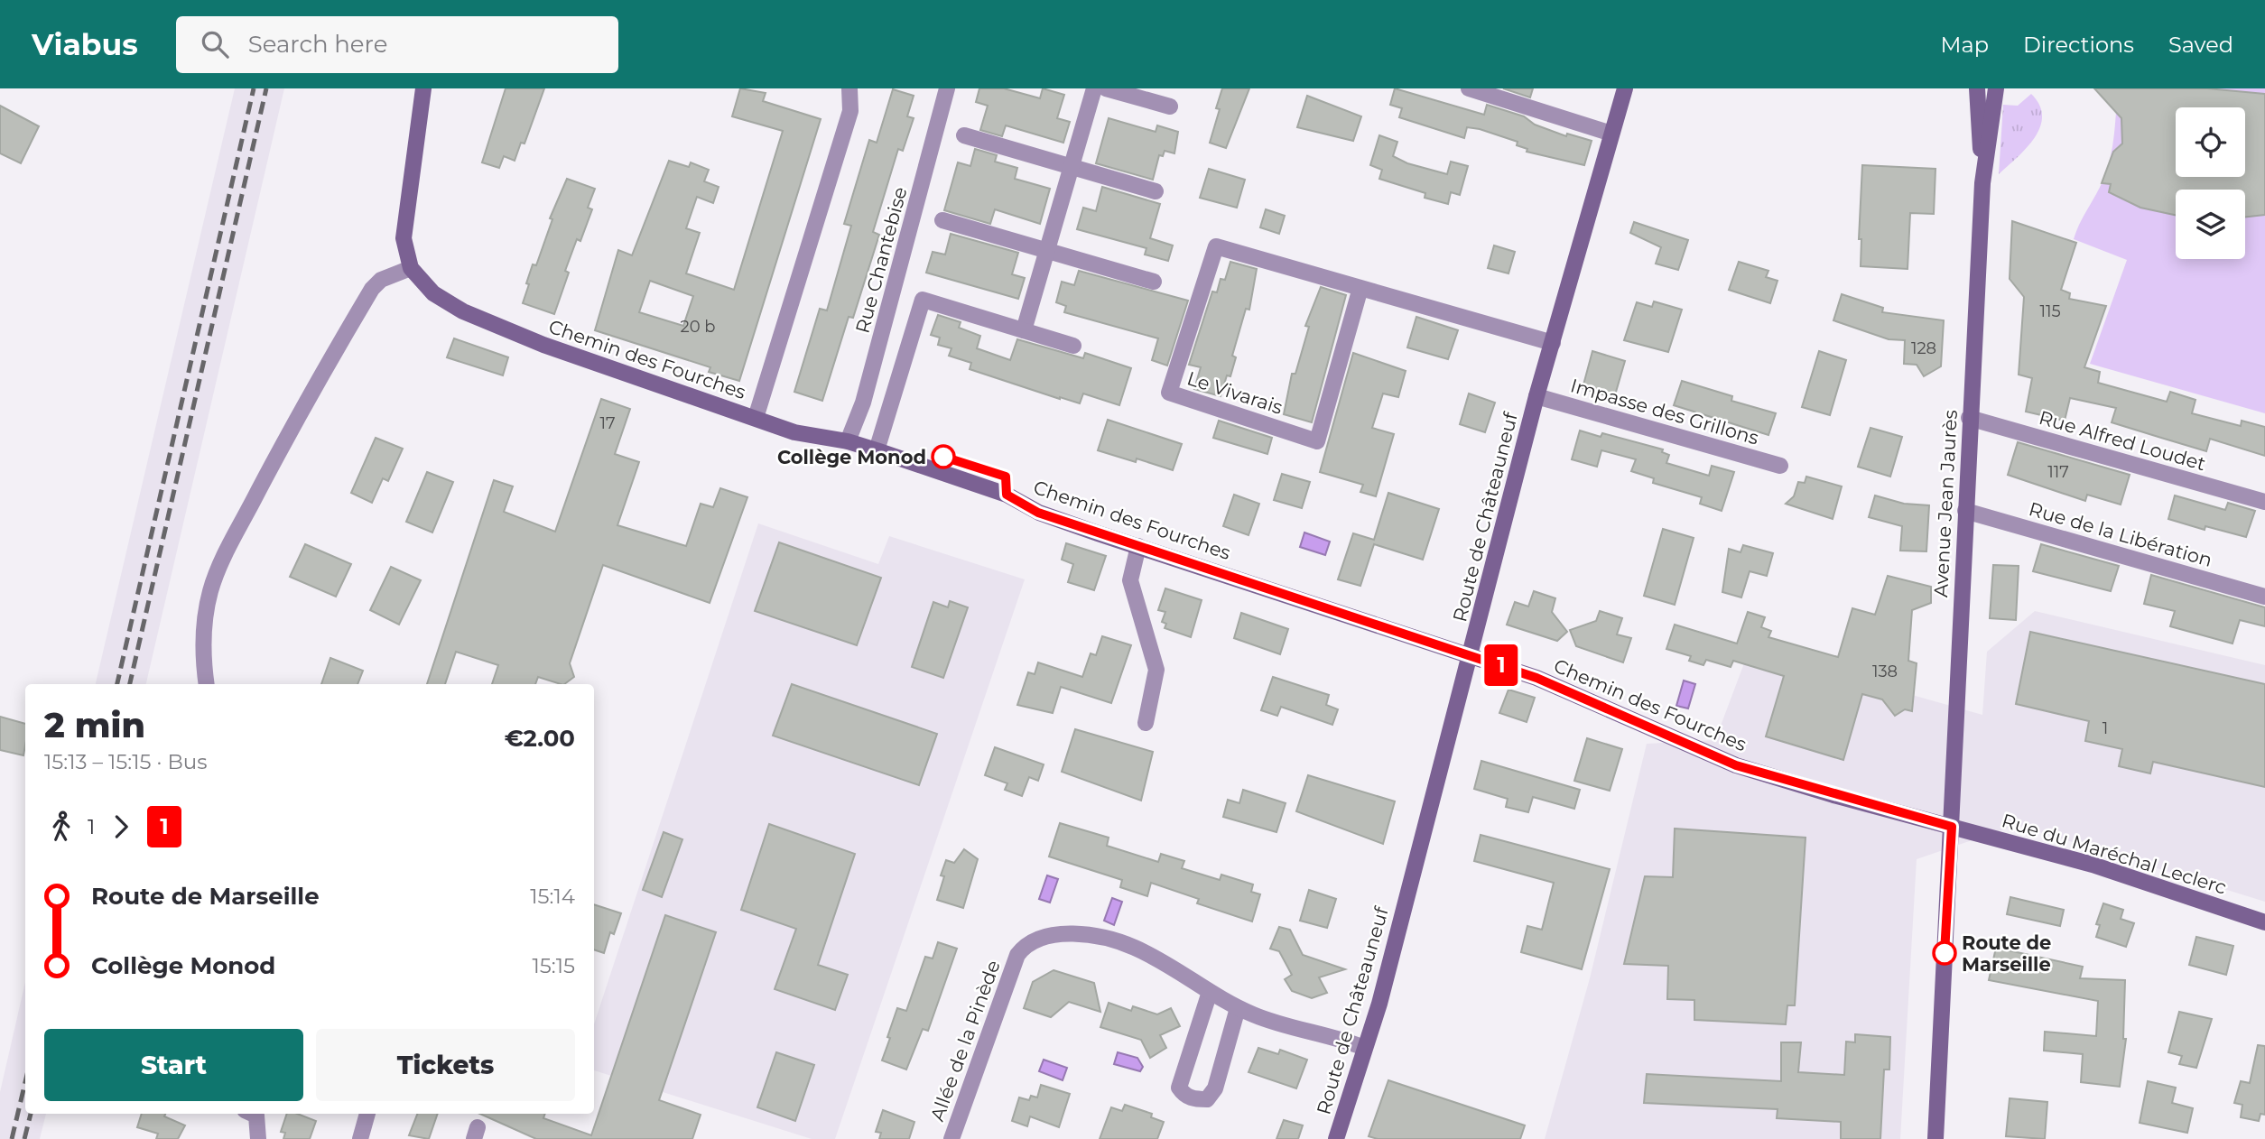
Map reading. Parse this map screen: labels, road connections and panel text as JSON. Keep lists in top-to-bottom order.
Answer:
{
  "streets": {
    "main road": [
      "Chemin des Fourches",
      "Avenue Jean Jaurès",
      "Route de Châteauneuf",
      "Rue du Maréchal Leclerc"
    ],
    "street": [
      "Rue Chantebise",
      "Le Vivarais",
      "Impasse des Grillons",
      "Rue Alfred Loudet",
      "Rue de la Libération",
      "Allée de la Pinède"
    ]
  },
  "crossings": [
    ["Rue Chantebise", "Chemin des Fourches"],
    ["Chemin des Fourches", "Avenue Jean Jaurès"],
    ["Chemin des Fourches", "Route de Châteauneuf"],
    ["Chemin des Fourches", "Rue du Maréchal Leclerc"],
    ["Le Vivarais", "Route de Châteauneuf"],
    ["Impasse des Grillons", "Route de Châteauneuf"],
    ["Rue Alfred Loudet", "Avenue Jean Jaurès"],
    ["Avenue Jean Jaurès", "Rue de la Libération"],
    ["Avenue Jean Jaurès", "Rue du Maréchal Leclerc"],
    ["Route de Châteauneuf", "Allée de la Pinède"]
  ],
  "places": ["Collège Monod", "Route de Marseille"],
  "lines": ["bus line 1"],
  "house_numbers": [
    "115",
    "20 b",
    "128",
    "17",
    "117",
    "138",
    "1"
  ],
  "page": {
    "header": "Viabus",
    "search": "Search here",
    "nav": ["Map", "Directions", "Saved"],
    "on_map": "1",
    "heading": ["2 min", "15:13 – 15:15 · Bus", "€2.00"],
    "legs": ["1", "1"],
    "list": [
      {
        "name": "Route de Marseille",
        "value": "15:14"
      },
      {
        "name": "Collège Monod",
        "value": "15:15"
      }
    ],
    "buttons": ["Start", "Tickets"]
  }
}
